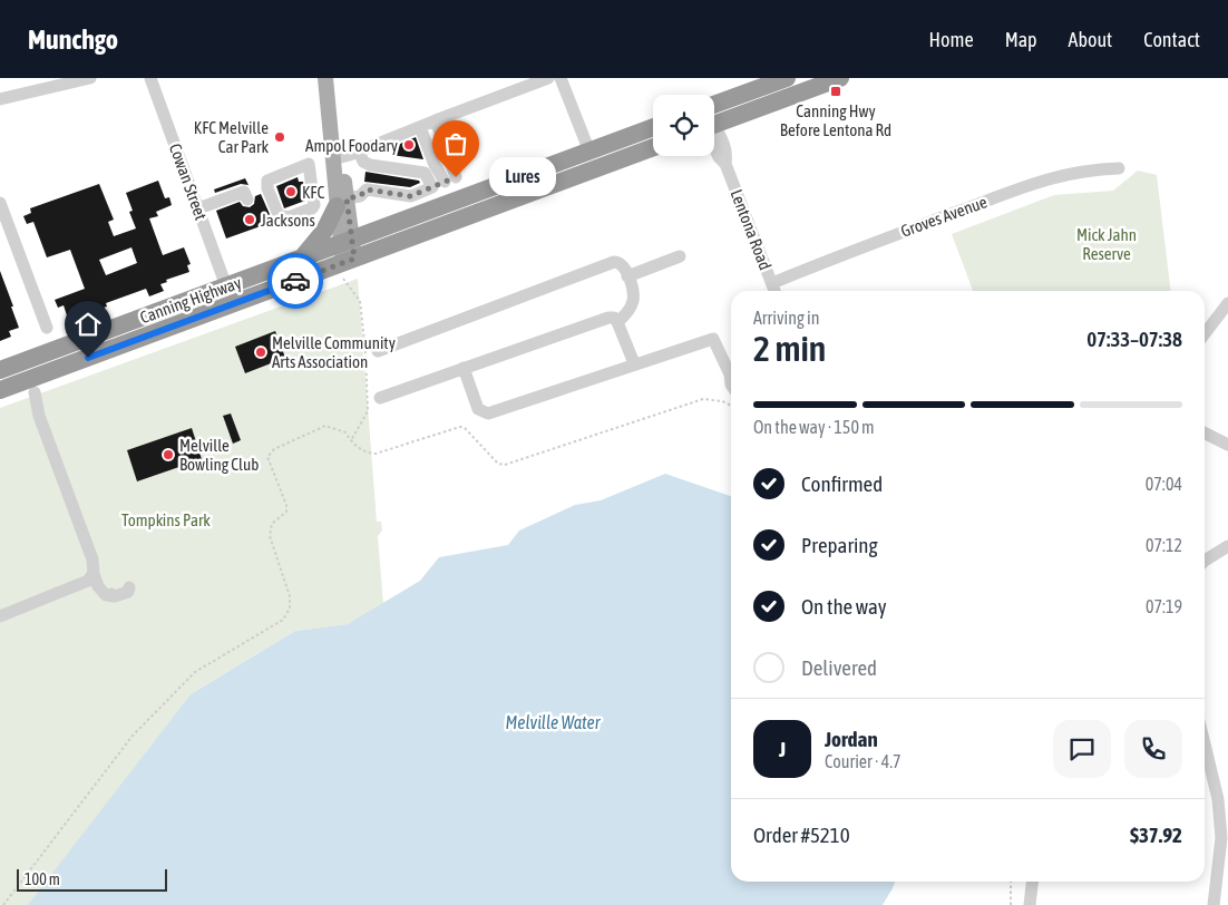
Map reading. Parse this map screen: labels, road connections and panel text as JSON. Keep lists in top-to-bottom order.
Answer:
{
  "streets": {
    "highway": ["Canning Highway"],
    "street": ["Cowan Street", "Groves Avenue", "Lentona Road"]
  },
  "crossings": [
    ["Cowan Street", "Canning Highway"],
    ["Groves Avenue", "Lentona Road"]
  ],
  "water": ["Melville Water"],
  "parks": ["Mick Jahn Reserve", "Tompkins Park"],
  "places": {
    "transit": ["Canning Hwy Before Lentona Rd"],
    "other": [
      "KFC Melville Car Park",
      "Ampol Foodary",
      "Lures",
      "KFC",
      "Jacksons",
      "Melville Community Arts Association",
      "Melville Bowling Club"
    ]
  },
  "scale_bar": "100 m",
  "page": {
    "header": "Munchgo",
    "nav": [
      "Home",
      "Map",
      "About",
      "Contact"
    ],
    "bubble": "Lures",
    "heading": ["2 min", "Arriving in", "07:33–07:38"],
    "panel": [
      "Jordan",
      "Courier · 4.7",
      "Order #5210",
      "$37.92"
    ],
    "bar": "On the way · 150 m",
    "list": [
      ["Confirmed", "07:04"],
      ["Preparing", "07:12"],
      ["On the way", "07:19"],
      "Delivered"
    ],
    "round": "J",
    "scale": "100 m"
  }
}
